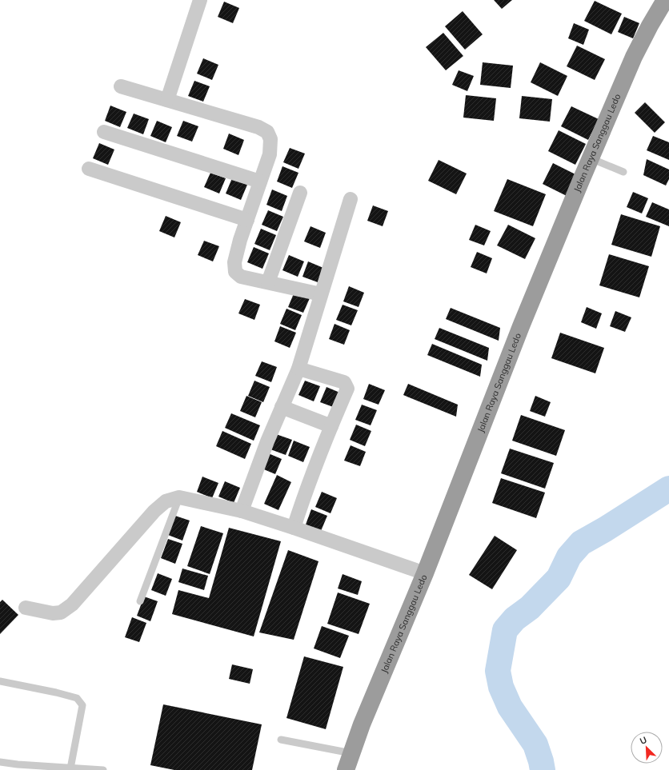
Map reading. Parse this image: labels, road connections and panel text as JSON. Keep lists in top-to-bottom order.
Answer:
{
  "streets": {
    "highway": ["Jalan Raya Sanggau Ledo"]
  },
  "north": "top left"
}
